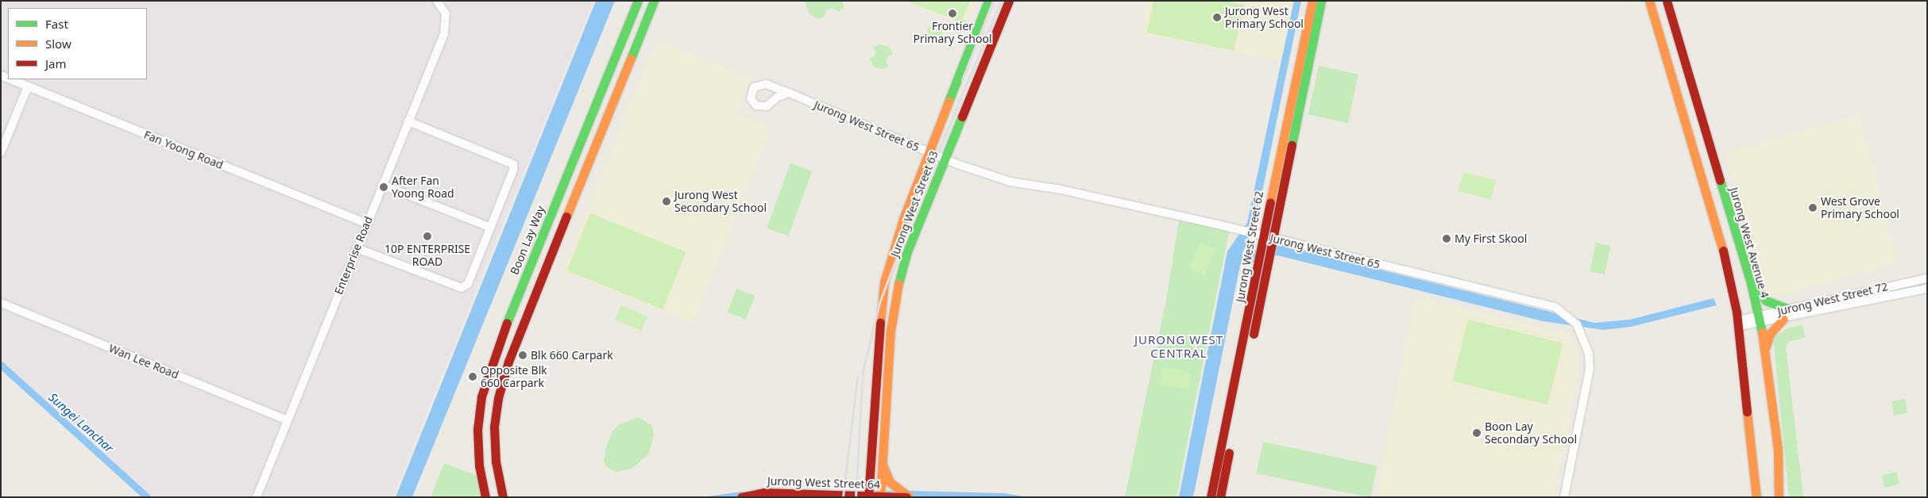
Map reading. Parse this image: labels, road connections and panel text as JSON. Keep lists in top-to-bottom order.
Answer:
{
  "streets": {
    "street": [
      "Jurong West Street 65",
      "Fan Yoong Road",
      "Jurong West Street 63",
      "Boon Lay Way",
      "Jurong West Avenue 4",
      "Jurong West Street 62",
      "Enterprise Road",
      "Jurong West Street 72",
      "Wan Lee Road",
      "Jurong West Street 64"
    ]
  },
  "crossings": [
    ["Jurong West Street 65", "Jurong West Street 63"],
    ["Jurong West Street 65", "Jurong West Street 62"],
    ["Fan Yoong Road", "Enterprise Road"],
    ["Jurong West Street 63", "Jurong West Street 64"],
    ["Jurong West Avenue 4", "Jurong West Street 72"],
    ["Enterprise Road", "Wan Lee Road"]
  ],
  "districts": ["JURONG WEST CENTRAL"],
  "water": ["Sungei Lanchar"],
  "places": [
    "Frontier Primary School",
    "Jurong West Primary School",
    "After Fan Yoong Road",
    "Jurong West Secondary School",
    "West Grove Primary School",
    "10P ENTERPRISE ROAD",
    "My First Skool",
    "Blk 660 Carpark",
    "Opposite Blk 660 Carpark",
    "Boon Lay Secondary School"
  ],
  "legend": ["Fast", "Slow", "Jam"]
}
